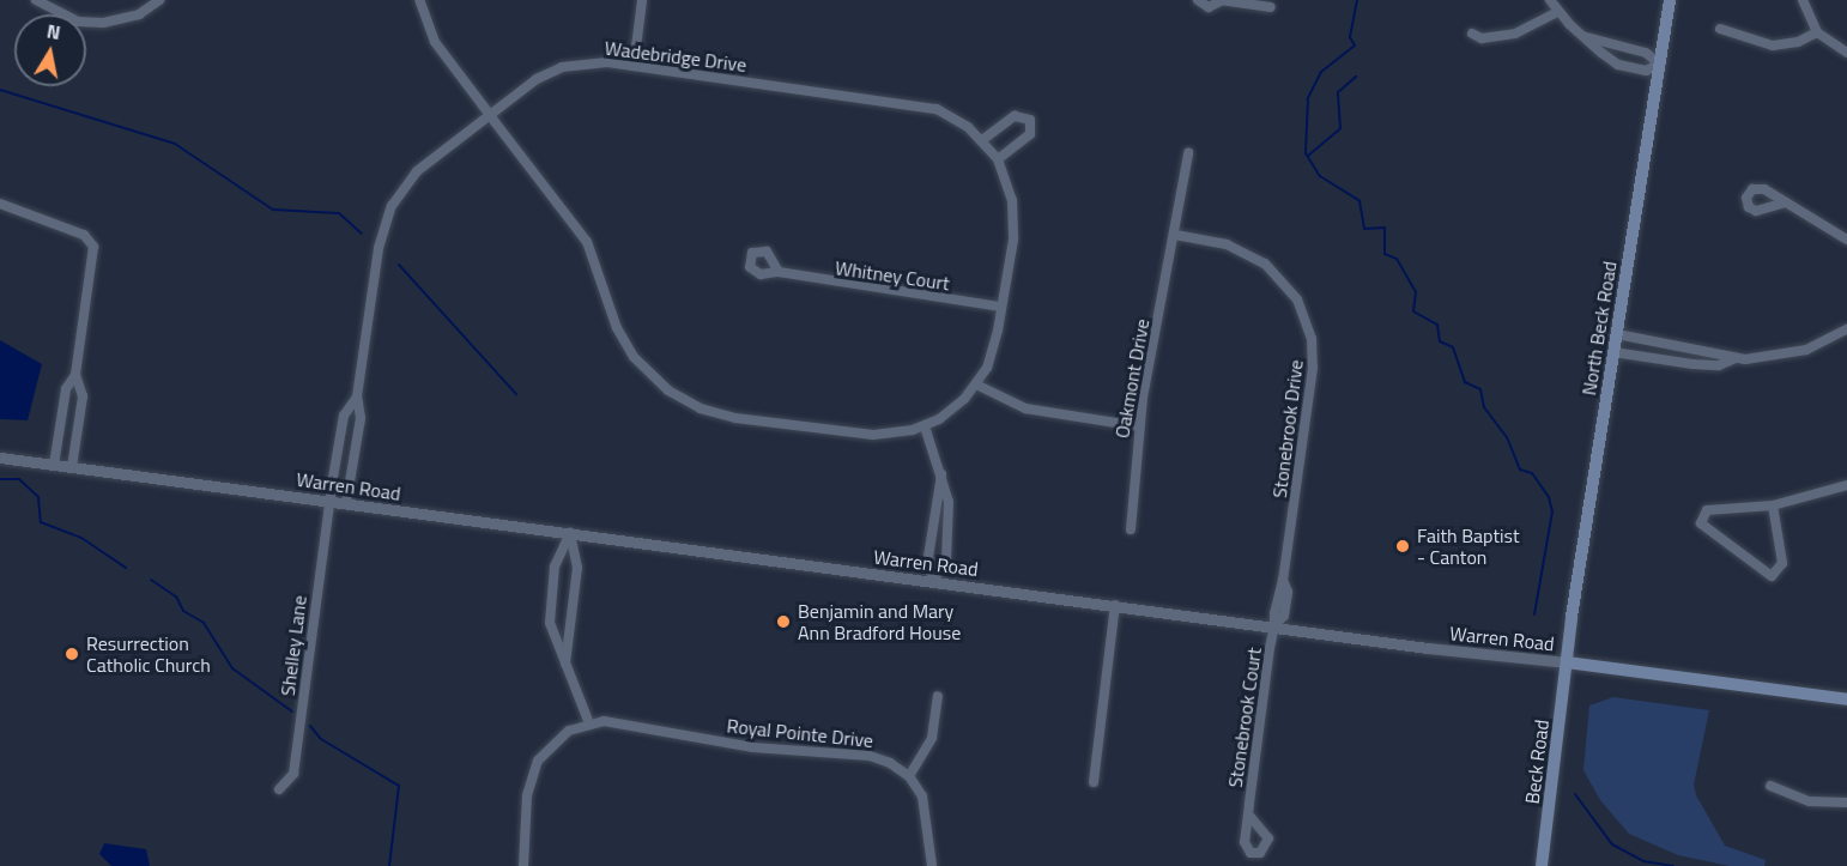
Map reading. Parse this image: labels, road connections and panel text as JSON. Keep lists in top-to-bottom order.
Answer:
{
  "streets": {
    "main road": ["North Beck Road", "Warren Road", "Beck Road"],
    "street": [
      "Wadebridge Drive",
      "Whitney Court",
      "Oakmont Drive",
      "Stonebrook Drive",
      "Shelley Lane",
      "Stonebrook Court",
      "Royal Pointe Drive"
    ]
  },
  "crossings": [
    ["Wadebridge Drive", "Whitney Court"],
    ["Wadebridge Drive", "Warren Road"],
    ["Wadebridge Drive", "Shelley Lane"],
    ["North Beck Road", "Warren Road"],
    ["North Beck Road", "Beck Road"],
    ["Oakmont Drive", "Stonebrook Drive"],
    ["Stonebrook Drive", "Warren Road"],
    ["Stonebrook Drive", "Stonebrook Court"],
    ["Warren Road", "Shelley Lane"],
    ["Warren Road", "Stonebrook Court"],
    ["Warren Road", "Beck Road"]
  ],
  "places": ["Faith Baptist - Canton", "Benjamin and Mary Ann Bradford House", "Resurrection Catholic Church"],
  "north": "top"
}
